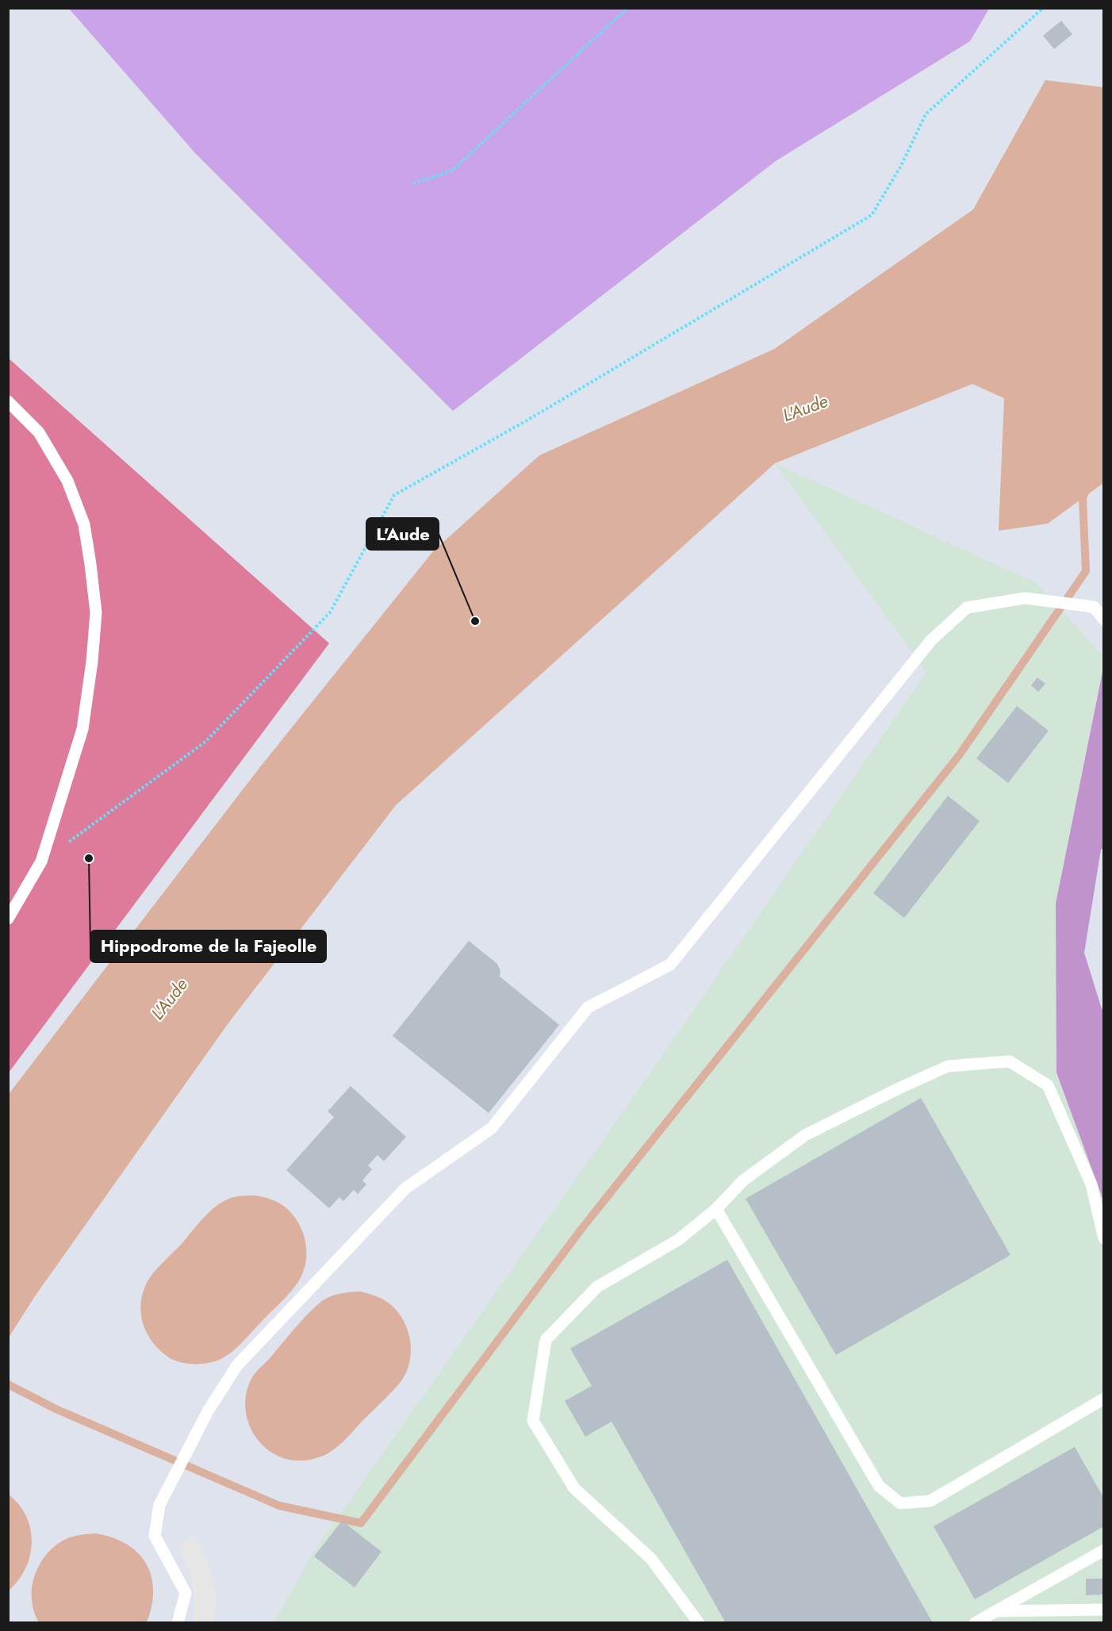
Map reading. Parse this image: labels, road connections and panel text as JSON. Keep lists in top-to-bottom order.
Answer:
{
  "water": ["L'Aude"],
  "places": ["L'Aude", "Hippodrome de la Fajeolle"]
}
